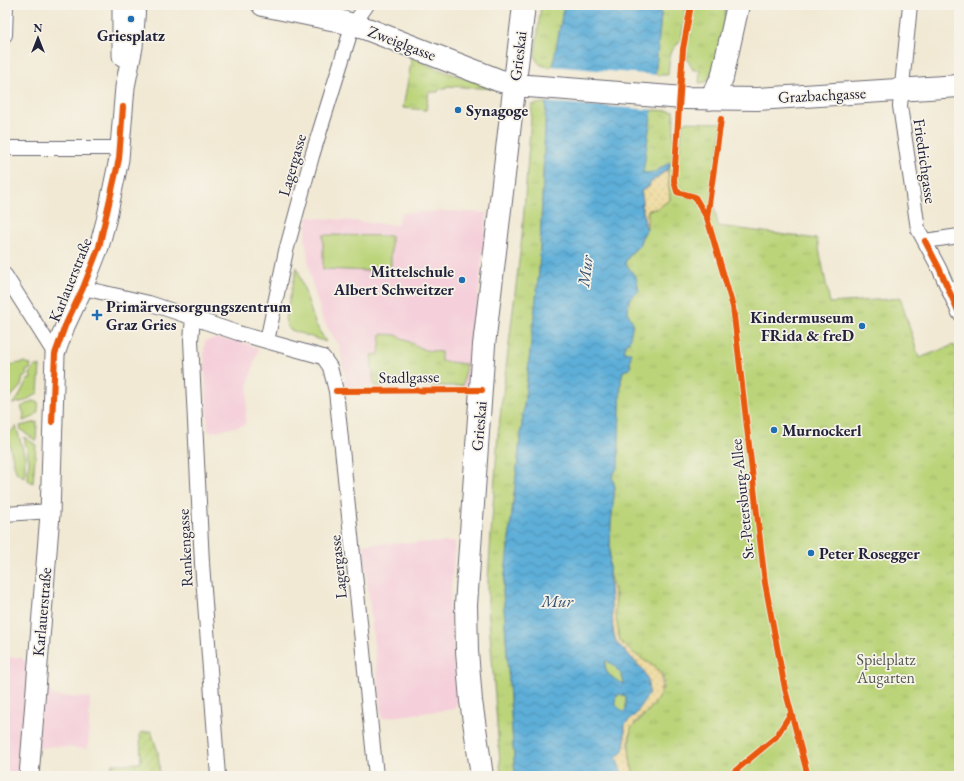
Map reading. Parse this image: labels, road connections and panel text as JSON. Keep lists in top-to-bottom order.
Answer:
{
  "streets": {
    "main road": [
      "Zweiglgasse",
      "Grieskai",
      "Grazbachgasse",
      "Karlauerstraße"
    ],
    "street": ["Friedrichgasse", "Lagergasse", "Rankengasse"],
    "cycle path": ["Stadlgasse", "St.-Petersburg-Allee"]
  },
  "crossings": [
    ["Zweiglgasse", "Grieskai"],
    ["Zweiglgasse", "Grazbachgasse"],
    ["Zweiglgasse", "Lagergasse"],
    ["Grazbachgasse", "Friedrichgasse"]
  ],
  "water": ["Mur"],
  "parks": ["Spielplatz Augarten"],
  "places": {
    "other": [
      "Griesplatz",
      "Synagoge",
      "Mittelschule Albert Schweitzer",
      "Kindermuseum FRida & freD",
      "Murnockerl",
      "Peter Rosegger"
    ],
    "health": ["Primärversorgungszentrum Graz Gries"]
  },
  "north": "top"
}
